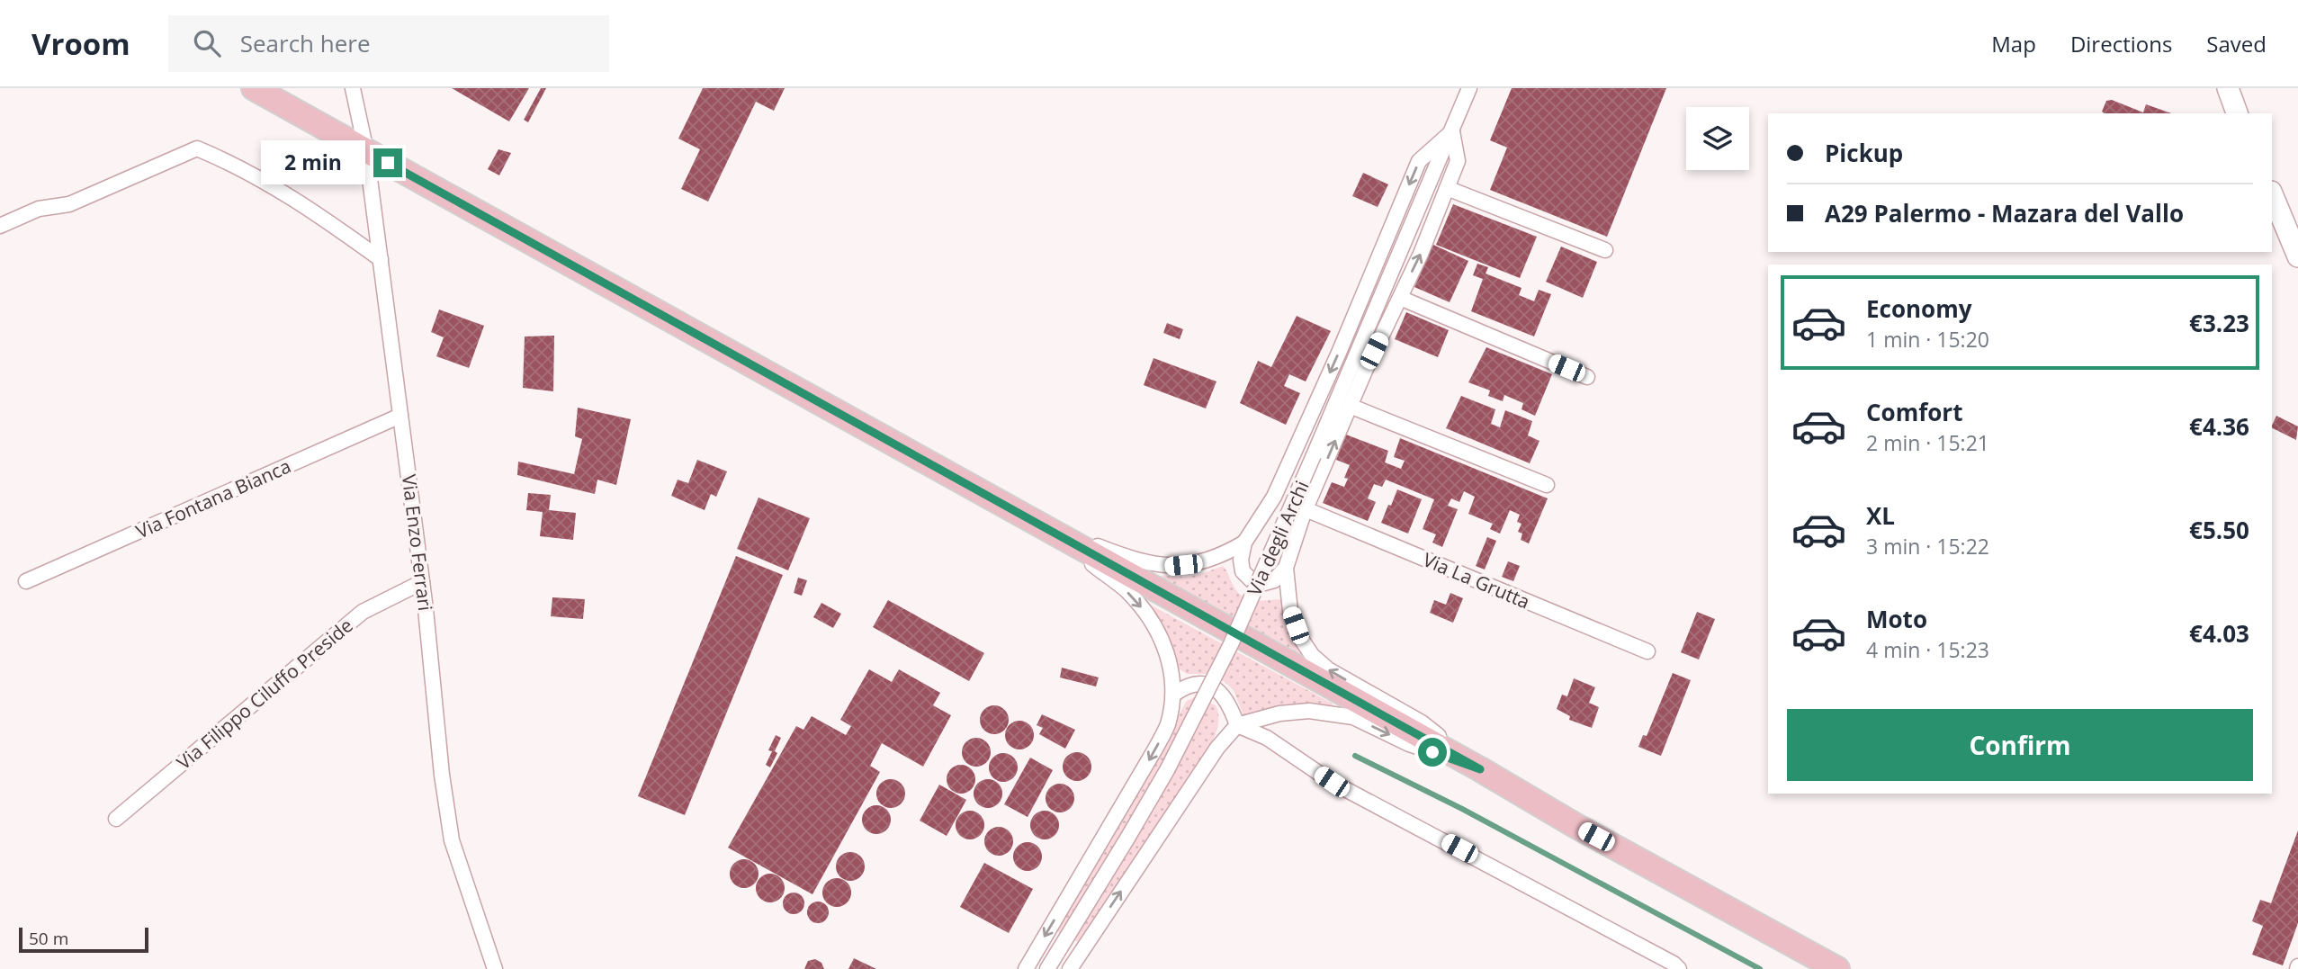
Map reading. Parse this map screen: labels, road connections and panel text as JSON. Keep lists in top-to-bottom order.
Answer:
{
  "streets": {
    "street": [
      "Via Fontana Bianca",
      "Via degli Archi",
      "Via Enzo Ferrari",
      "Via La Grutta",
      "Via Filippo Ciluffo Preside"
    ]
  },
  "crossings": [
    ["Via Fontana Bianca", "Via Enzo Ferrari"],
    ["Via Enzo Ferrari", "Via Filippo Ciluffo Preside"]
  ],
  "scale_bar": "50 m",
  "page": {
    "header": "Vroom",
    "search": "Search here",
    "nav": ["Map", "Directions", "Saved"],
    "banner": ["Pickup", "A29 Palermo - Mazara del Vallo"],
    "bubble": "2 min",
    "list": [
      {
        "name": "Economy",
        "note": "1 min · 15:20",
        "value": "€3.23"
      },
      {
        "name": "Comfort",
        "note": "2 min · 15:21",
        "value": "€4.36"
      },
      {
        "name": "XL",
        "note": "3 min · 15:22",
        "value": "€5.50"
      },
      {
        "name": "Moto",
        "note": "4 min · 15:23",
        "value": "€4.03"
      }
    ],
    "buttons": "Confirm",
    "scale": "50 m"
  }
}
